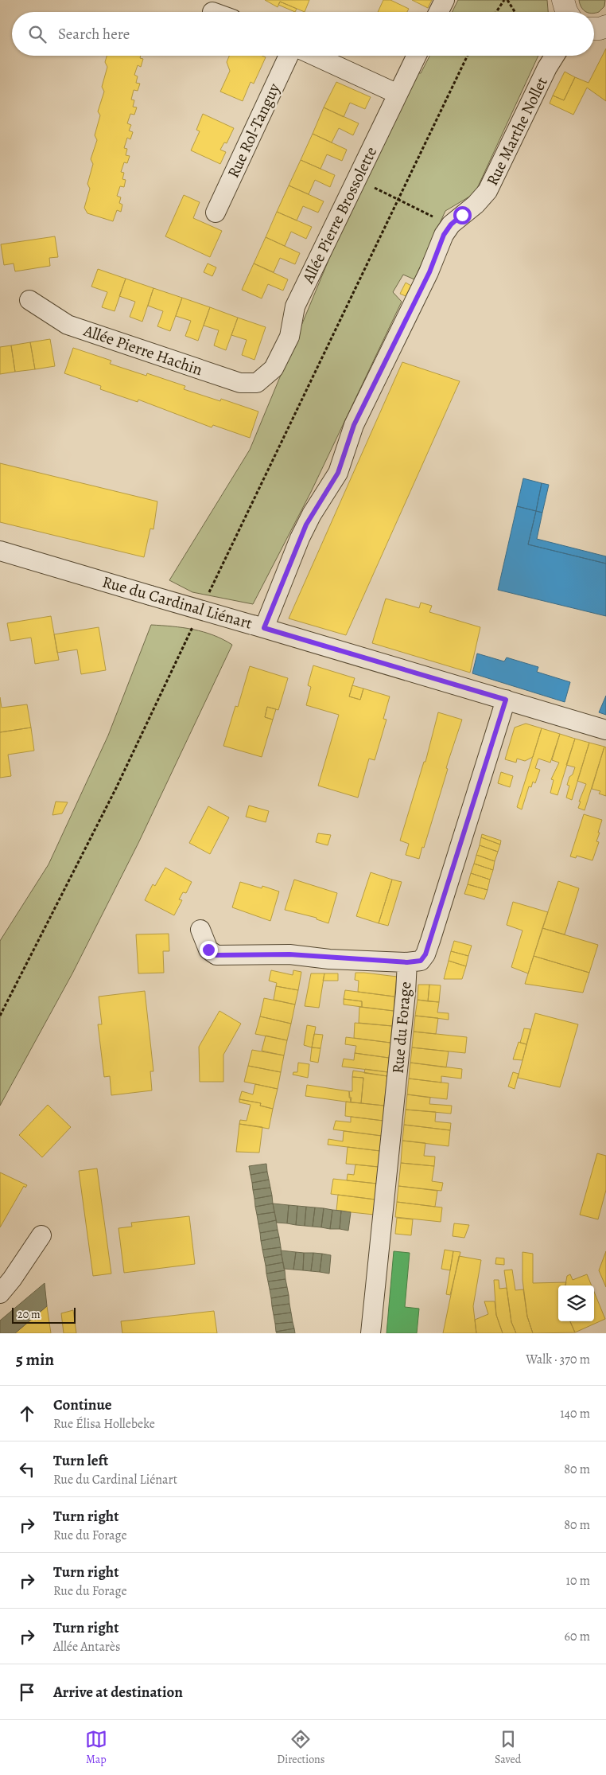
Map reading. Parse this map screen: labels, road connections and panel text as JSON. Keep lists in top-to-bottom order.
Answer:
{
  "streets": {
    "street": [
      "Rue Rol-Tanguy",
      "Rue Marthe Nollet",
      "Allée Pierre Brossolette",
      "Allée Pierre Hachin",
      "Rue du Cardinal Liénart",
      "Rue du Forage"
    ]
  },
  "crossings": [
    ["Allée Pierre Brossolette", "Allée Pierre Hachin"],
    ["Rue du Cardinal Liénart", "Rue du Forage"]
  ],
  "scale_bar": "20 m",
  "page": {
    "search": "Search here",
    "scale": "20 m",
    "heading": ["5 min", "Walk · 370 m"],
    "list": [
      ["Continue", "Rue Élisa Hollebeke", "140 m"],
      ["Turn left", "Rue du Cardinal Liénart", "80 m"],
      ["Turn right", "Rue du Forage", "80 m"],
      ["Turn right", "Rue du Forage", "10 m"],
      ["Turn right", "Allée Antarès", "60 m"],
      "Arrive at destination"
    ],
    "nav": ["Map", "Directions", "Saved"]
  }
}
